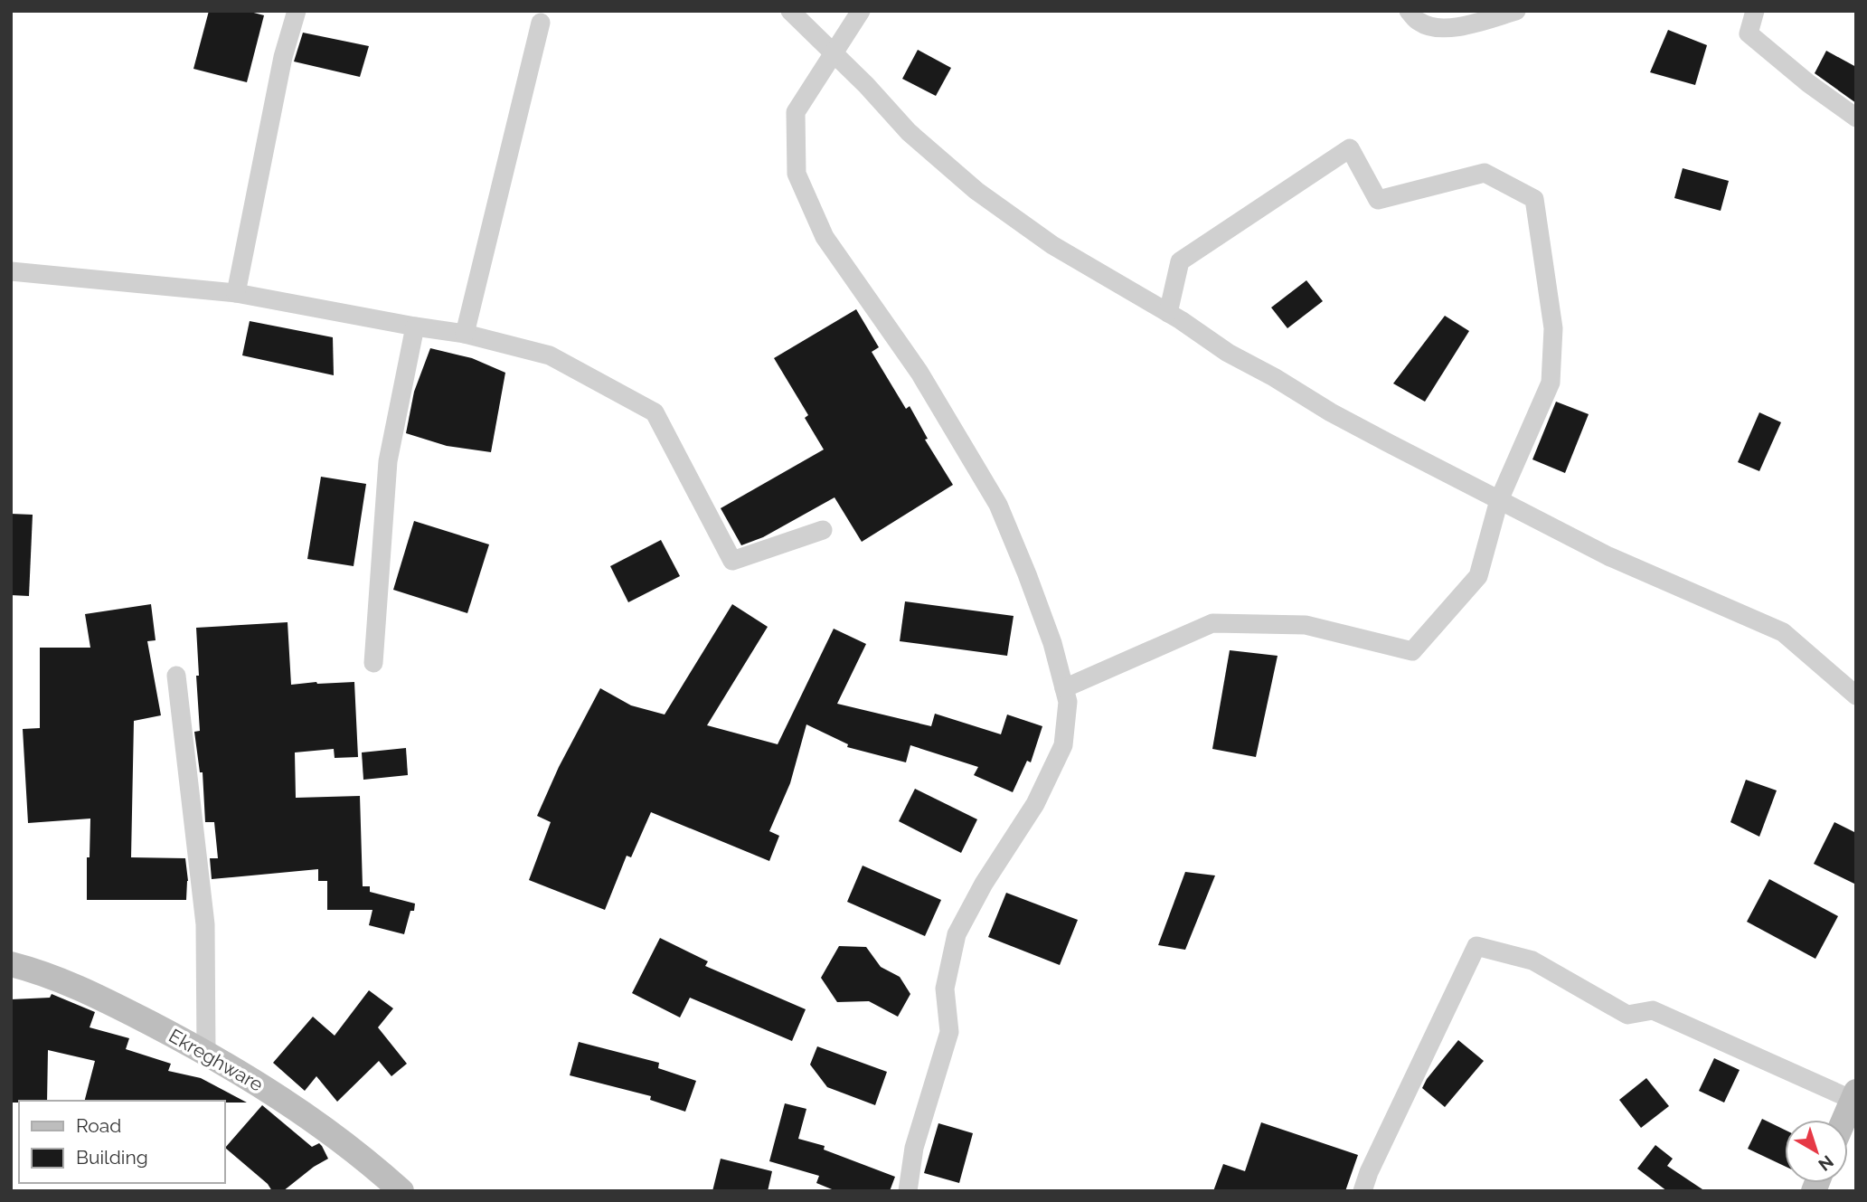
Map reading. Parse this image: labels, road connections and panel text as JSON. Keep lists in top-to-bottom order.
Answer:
{
  "streets": {
    "street": ["Ekreghware"]
  },
  "legend": ["Road", "Building"],
  "north": "bottom right"
}
